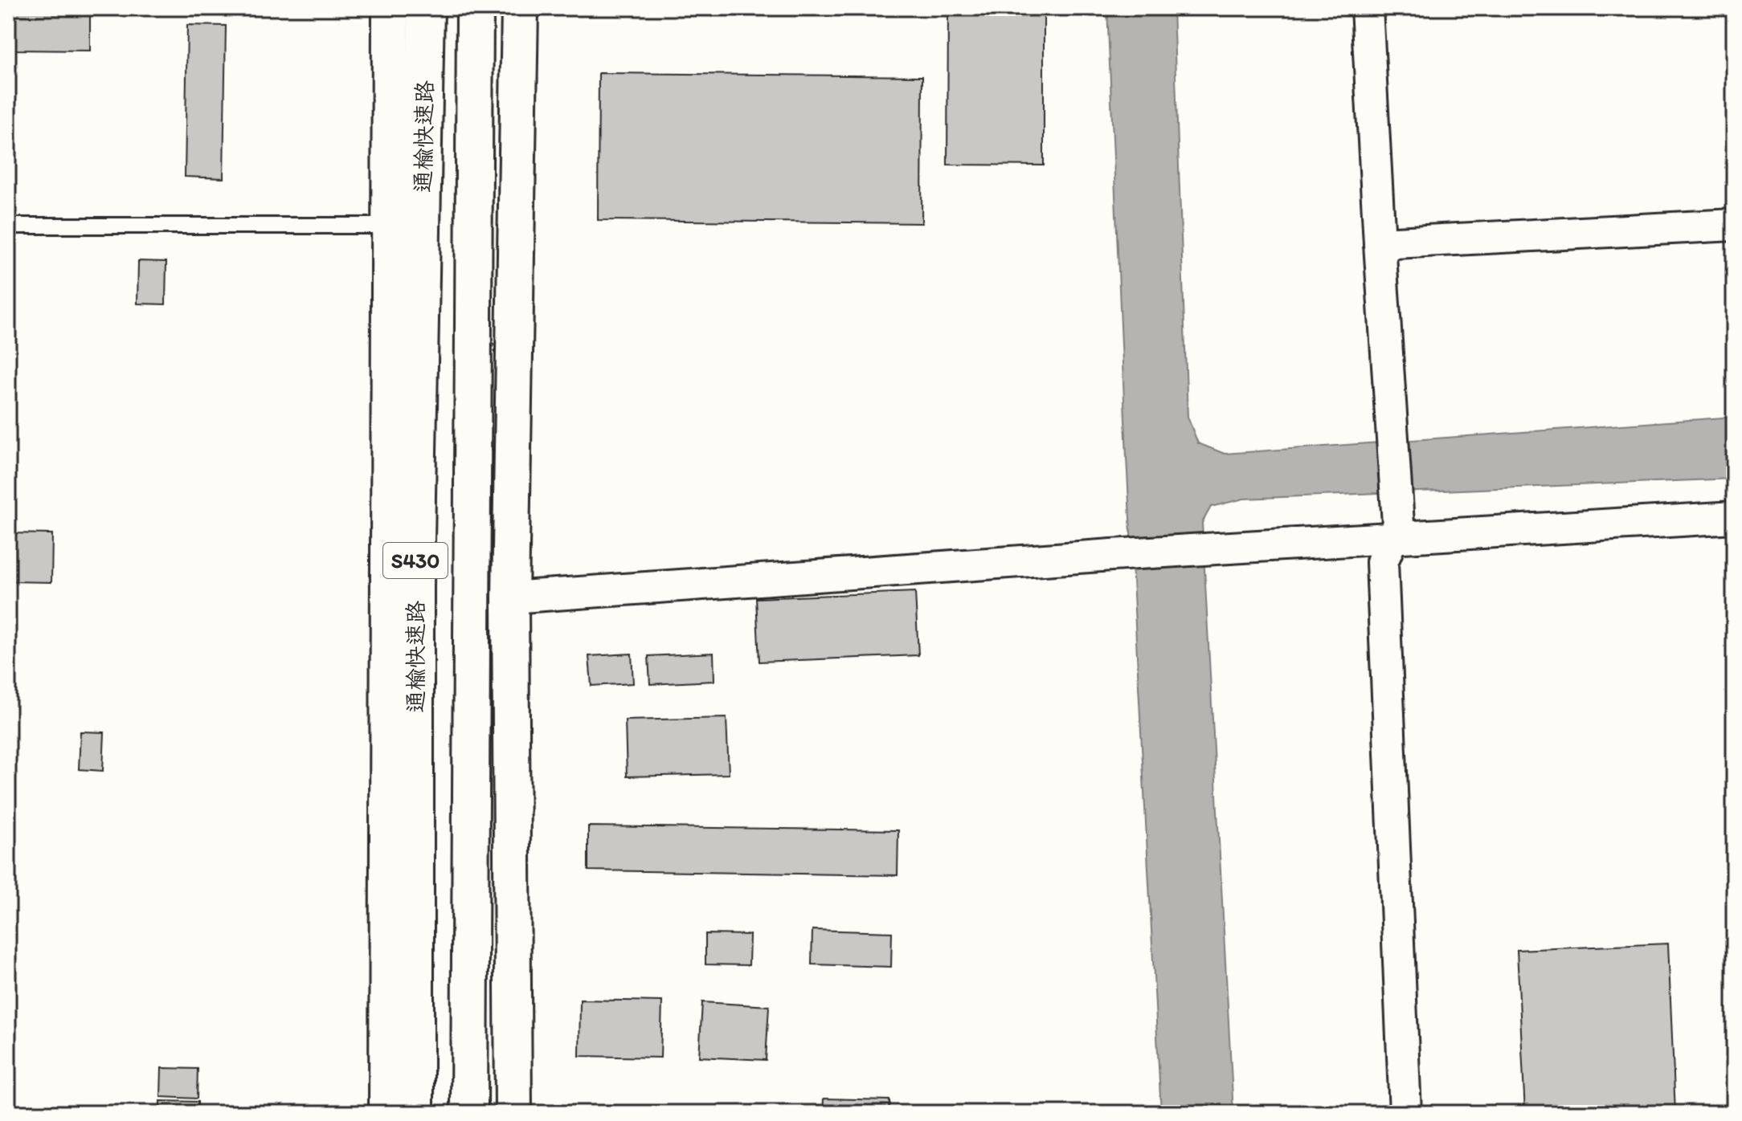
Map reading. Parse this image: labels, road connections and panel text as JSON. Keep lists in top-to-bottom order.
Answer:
{
  "streets": {
    "main road": ["通榆快速路", "S430"]
  }
}
